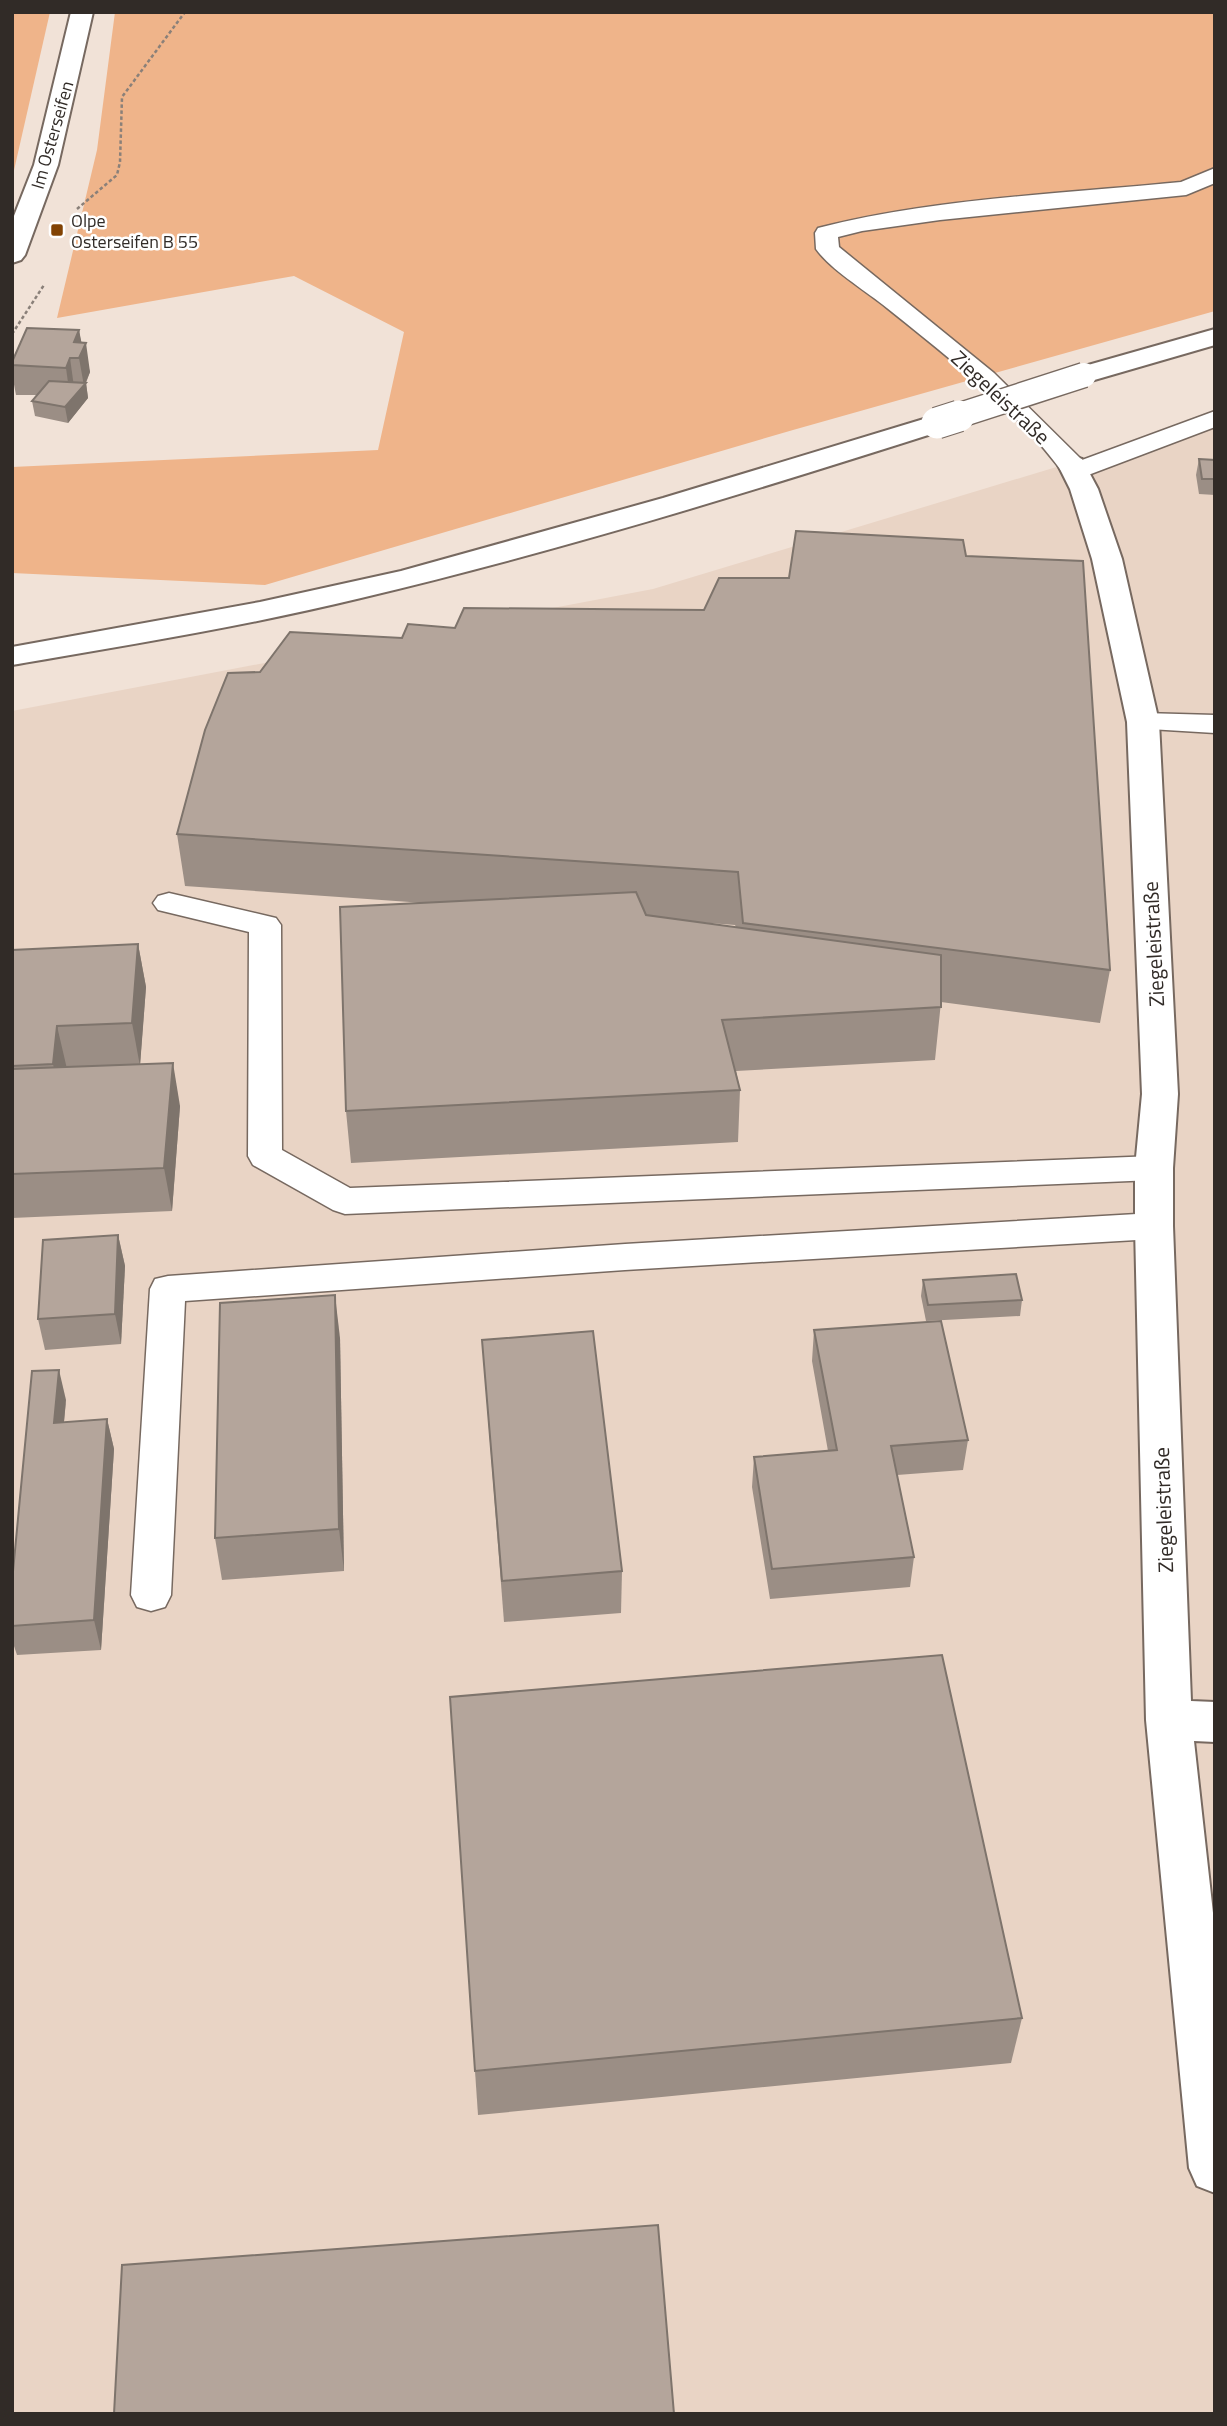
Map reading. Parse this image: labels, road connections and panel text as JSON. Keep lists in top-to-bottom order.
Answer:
{
  "streets": {
    "street": ["Im Osterseifen", "Ziegeleistraße"]
  },
  "places": {
    "transit": ["Olpe Osterseifen B 55"]
  }
}
